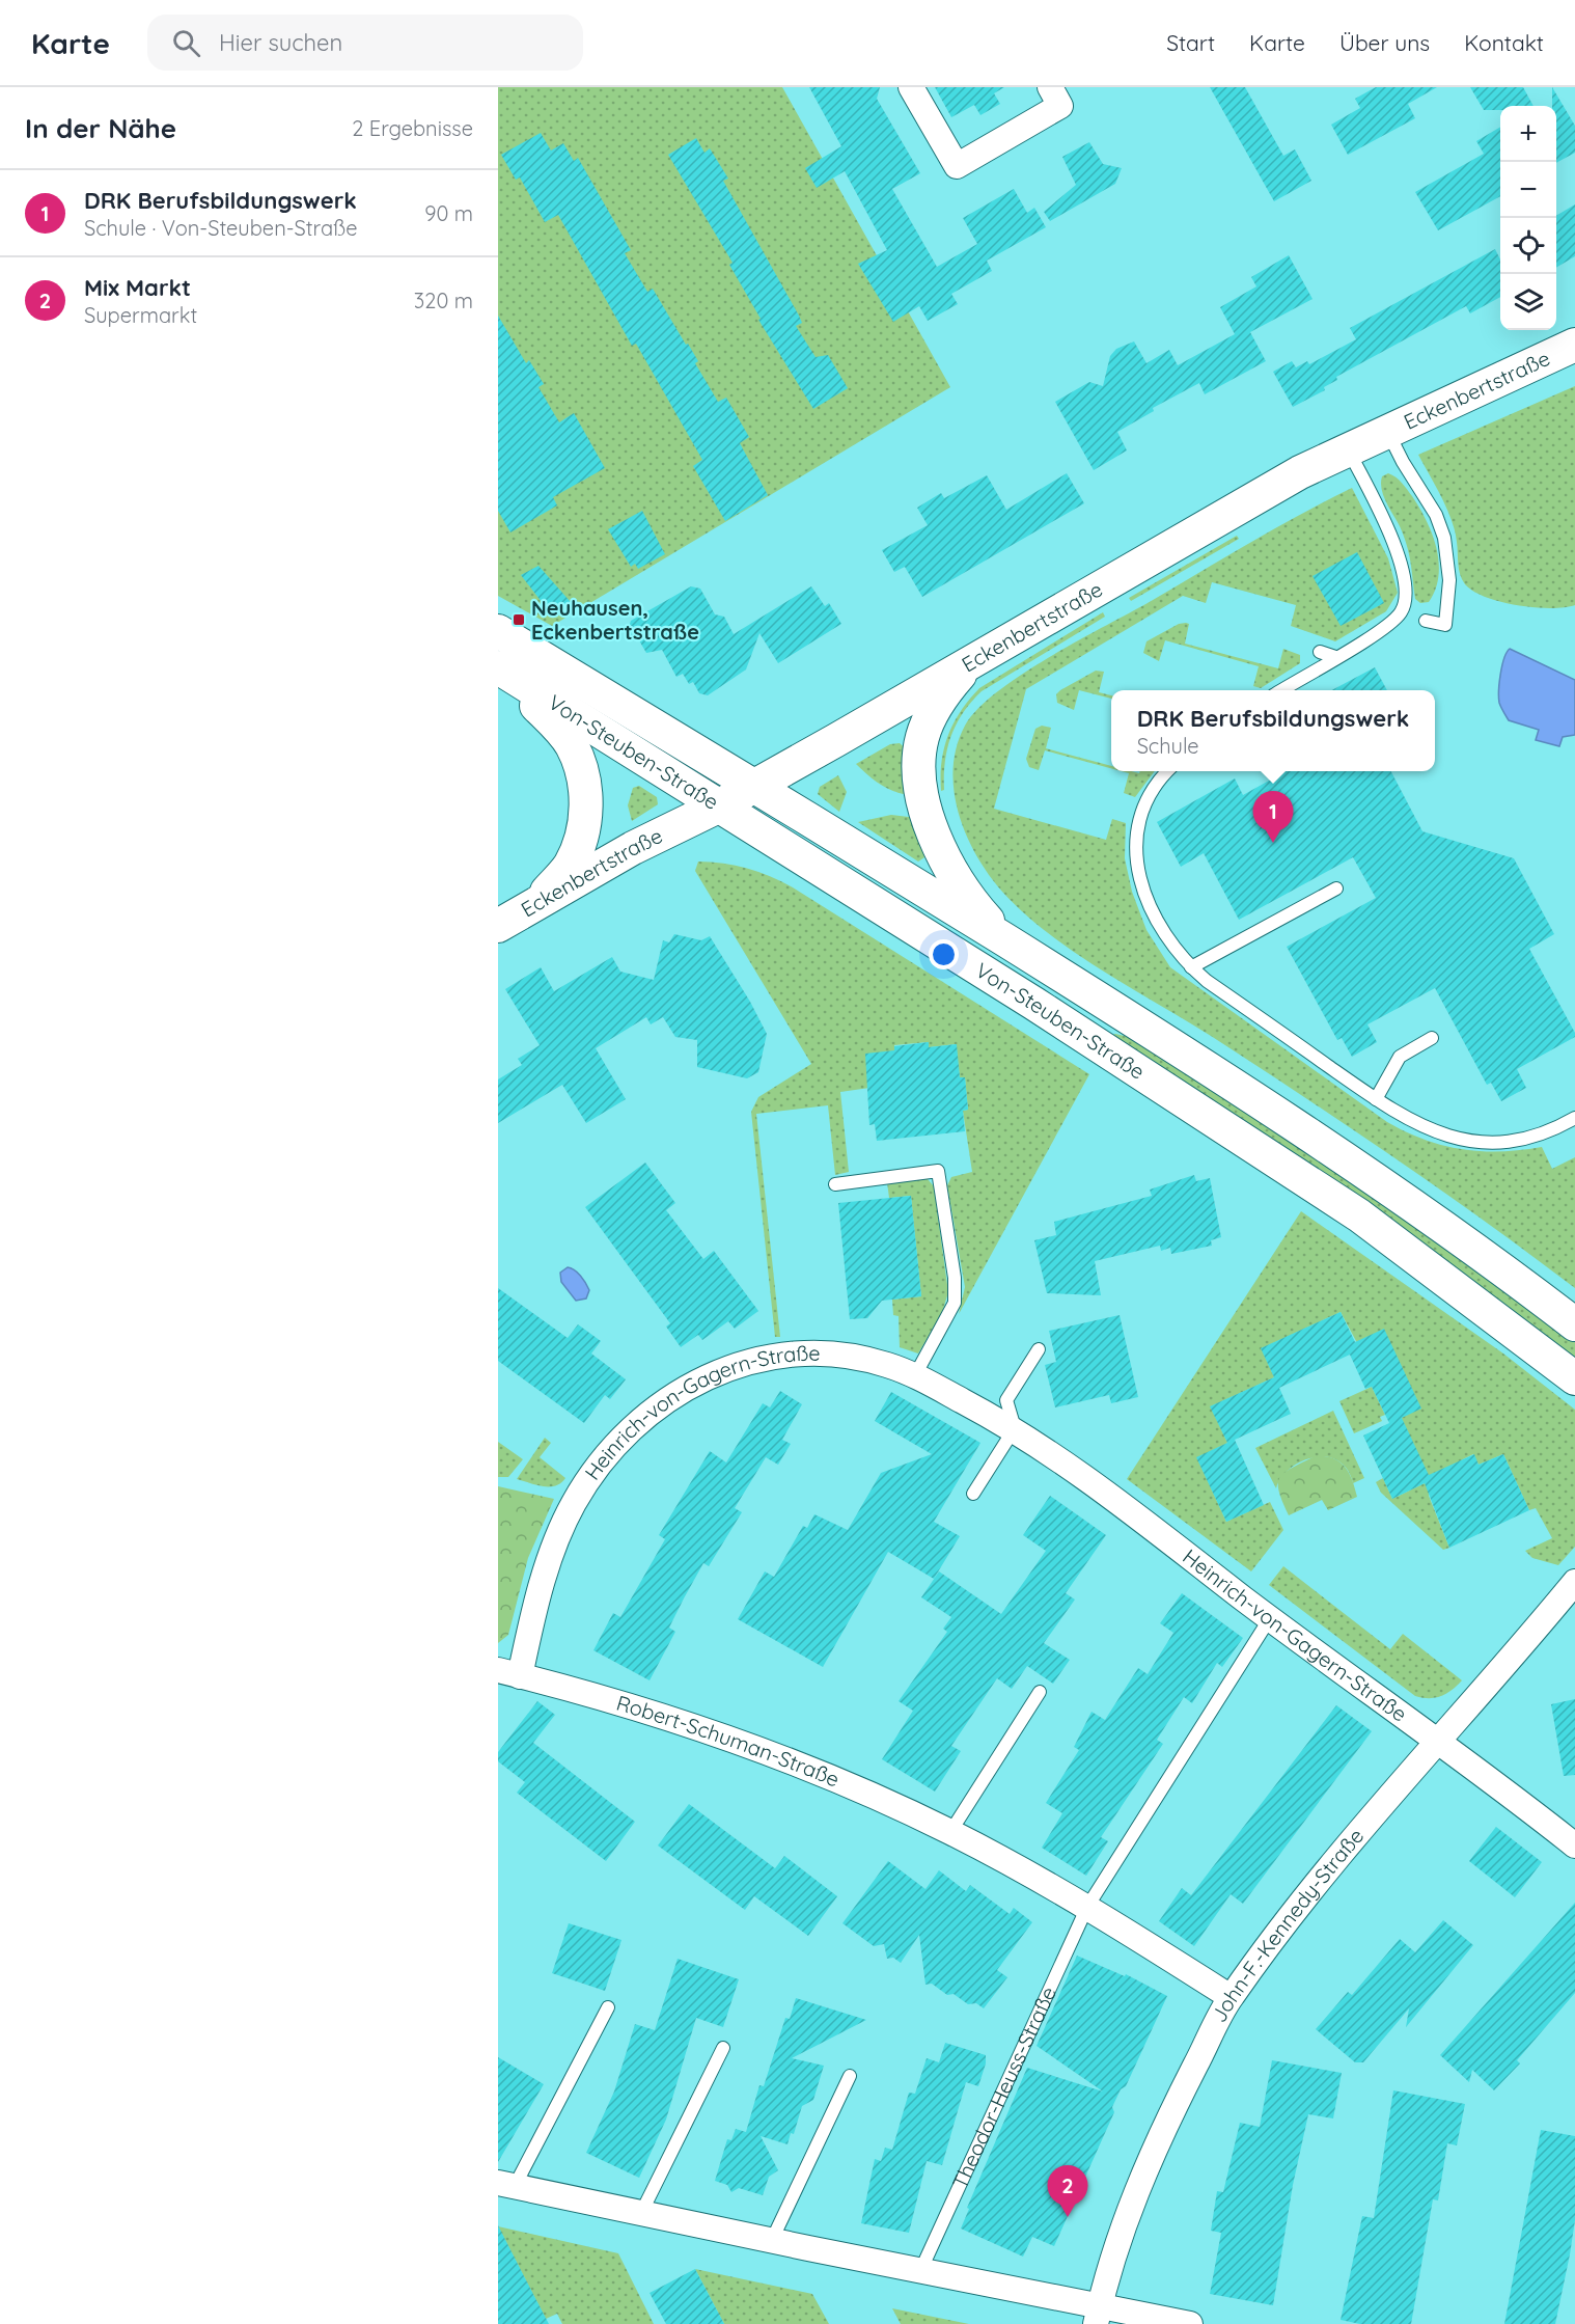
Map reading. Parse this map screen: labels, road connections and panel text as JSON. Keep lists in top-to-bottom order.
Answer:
{
  "streets": {
    "street": [
      "Eckenbertstraße",
      "Von-Steuben-Straße",
      "Heinrich-von-Gagern-Straße",
      "Robert-Schuman-Straße",
      "John-F.-Kennedy-Straße"
    ],
    "lane": ["Theodor-Heuss-Straße"]
  },
  "crossings": [
    ["Eckenbertstraße", "Von-Steuben-Straße"],
    ["Heinrich-von-Gagern-Straße", "Robert-Schuman-Straße"],
    ["Heinrich-von-Gagern-Straße", "John-F.-Kennedy-Straße"],
    ["Robert-Schuman-Straße", "John-F.-Kennedy-Straße"],
    ["Robert-Schuman-Straße", "Theodor-Heuss-Straße"]
  ],
  "places": {
    "transit": ["Neuhausen, Eckenbertstraße"]
  },
  "page": {
    "header": "Karte",
    "search": "Hier suchen",
    "nav": [
      "Start",
      "Karte",
      "Über uns",
      "Kontakt"
    ],
    "heading": ["In der Nähe", "2 Ergebnisse"],
    "map_buttons": ["+", "−"],
    "list": [
      {
        "mark": "1",
        "name": "DRK Berufsbildungswerk",
        "note": "Schule · Von-Steuben-Straße",
        "value": "90 m"
      },
      {
        "mark": "2",
        "name": "Mix Markt",
        "note": "Supermarkt",
        "value": "320 m"
      }
    ],
    "popup": ["DRK Berufsbildungswerk", "Schule"],
    "pins": ["1", "2"]
  }
}
